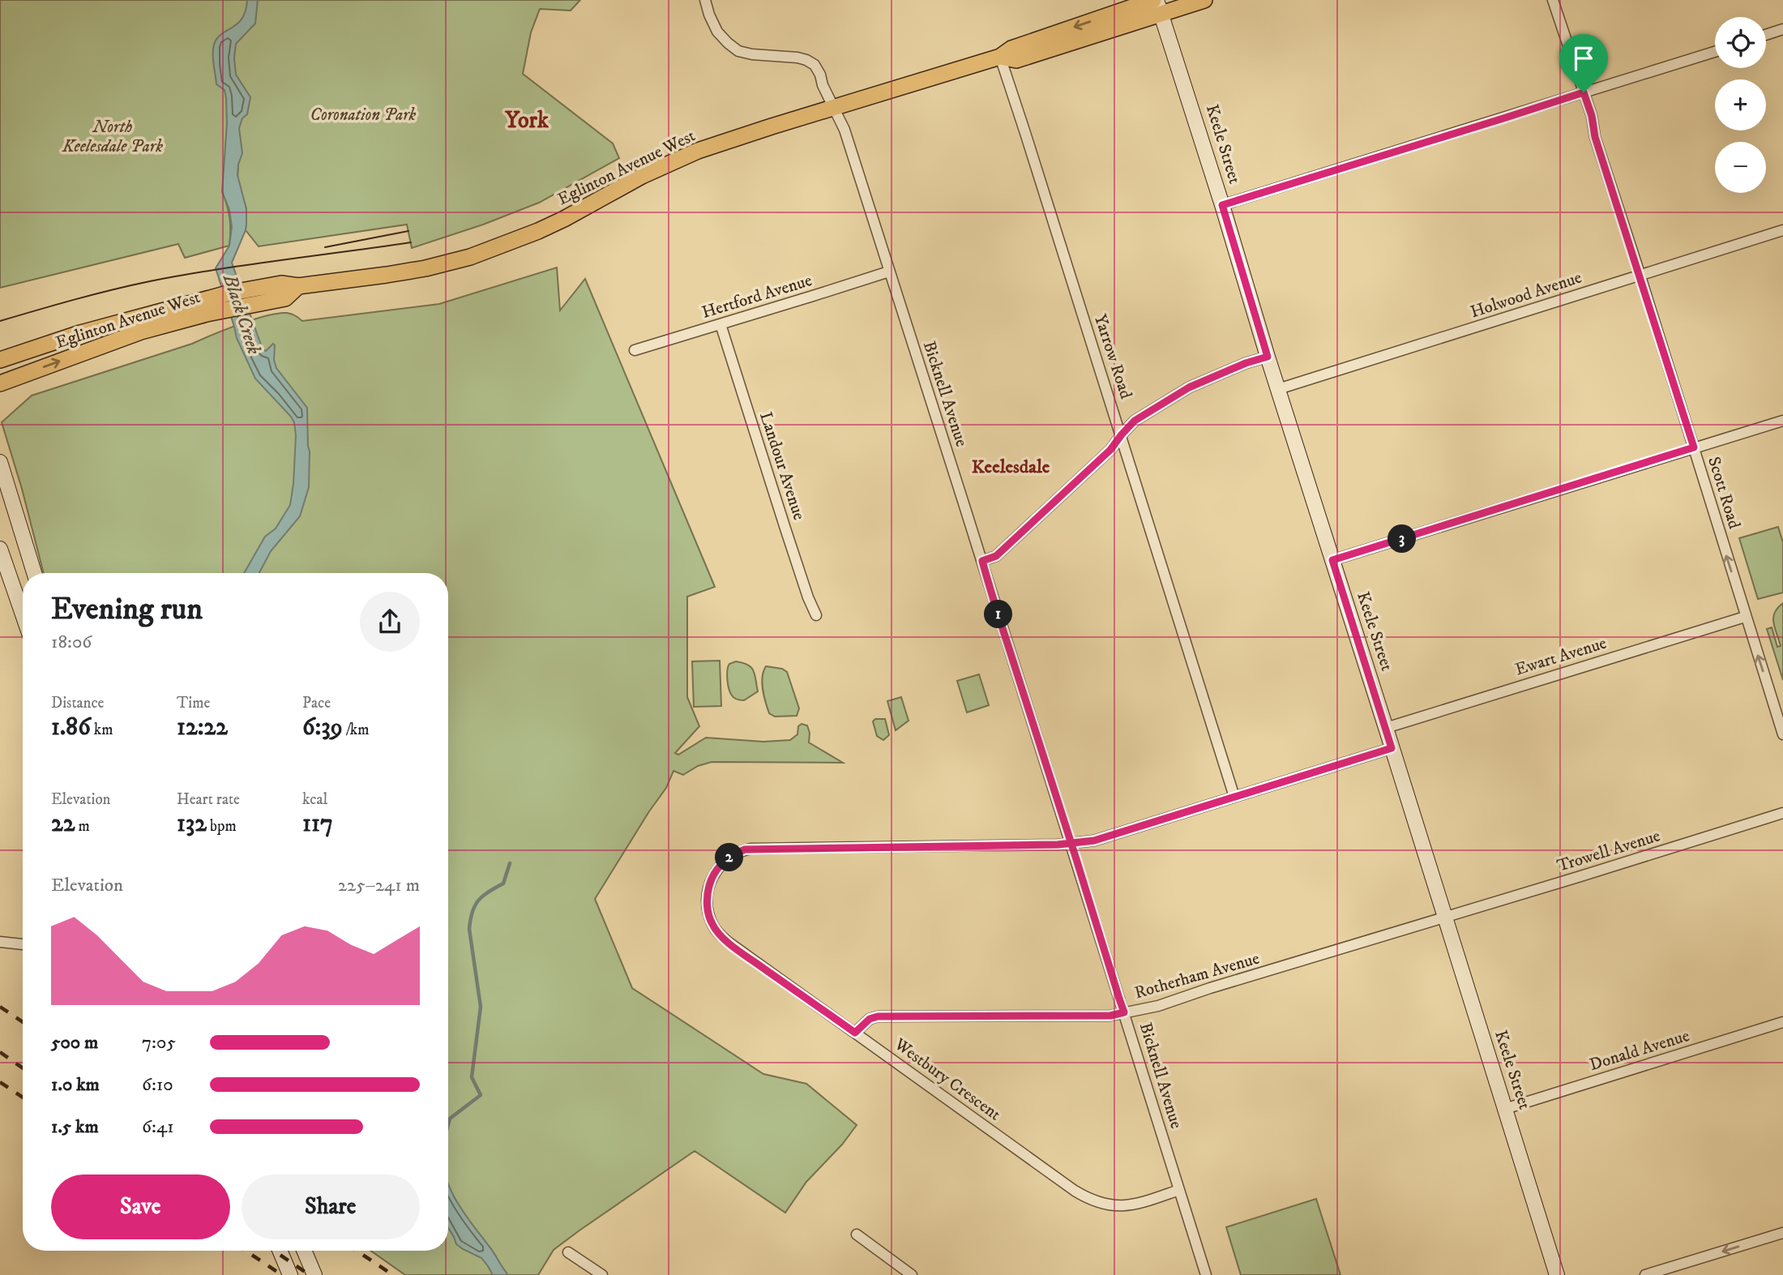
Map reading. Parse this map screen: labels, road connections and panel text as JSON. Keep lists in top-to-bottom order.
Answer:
{
  "streets": {
    "main road": ["Keele Street", "Eglinton Avenue West"],
    "street": [
      "Holwood Avenue",
      "Hertford Avenue",
      "Yarrow Road",
      "Bicknell Avenue",
      "Landour Avenue",
      "Scott Road",
      "Ewart Avenue",
      "Trowell Avenue",
      "Rotherham Avenue",
      "Donald Avenue",
      "Westbury Crescent"
    ]
  },
  "crossings": [
    ["Keele Street", "Eglinton Avenue West"],
    ["Keele Street", "Holwood Avenue"],
    ["Keele Street", "Ewart Avenue"],
    ["Keele Street", "Trowell Avenue"],
    ["Keele Street", "Rotherham Avenue"],
    ["Keele Street", "Donald Avenue"],
    ["Eglinton Avenue West", "Yarrow Road"],
    ["Eglinton Avenue West", "Bicknell Avenue"],
    ["Holwood Avenue", "Scott Road"],
    ["Hertford Avenue", "Bicknell Avenue"],
    ["Hertford Avenue", "Landour Avenue"],
    ["Bicknell Avenue", "Rotherham Avenue"],
    ["Bicknell Avenue", "Westbury Crescent"],
    ["Scott Road", "Ewart Avenue"],
    ["Trowell Avenue", "Rotherham Avenue"],
    ["Rotherham Avenue", "Westbury Crescent"]
  ],
  "one_way": ["Scott Road"],
  "districts": ["York", "Keelesdale"],
  "water": ["Black Creek"],
  "parks": ["Coronation Park", "North Keelesdale Park"],
  "page": {
    "map_buttons": ["+", "−"],
    "pins": ["3", "1", "2"],
    "heading": ["Evening run", "18:06"],
    "stats": [
      ["Distance", "1.86 km"],
      ["Time", "12:22"],
      ["Pace", "6:39 /km"],
      ["Elevation", "22 m"],
      ["Heart rate", "132 bpm"],
      ["kcal", "117"]
    ],
    "chart": ["Elevation", "225–241 m"],
    "list": [
      {
        "name": "500 m",
        "note": "7:05"
      },
      {
        "name": "1.0 km",
        "note": "6:10"
      },
      {
        "name": "1.5 km",
        "note": "6:41"
      }
    ],
    "buttons": ["Save", "Share"]
  }
}
